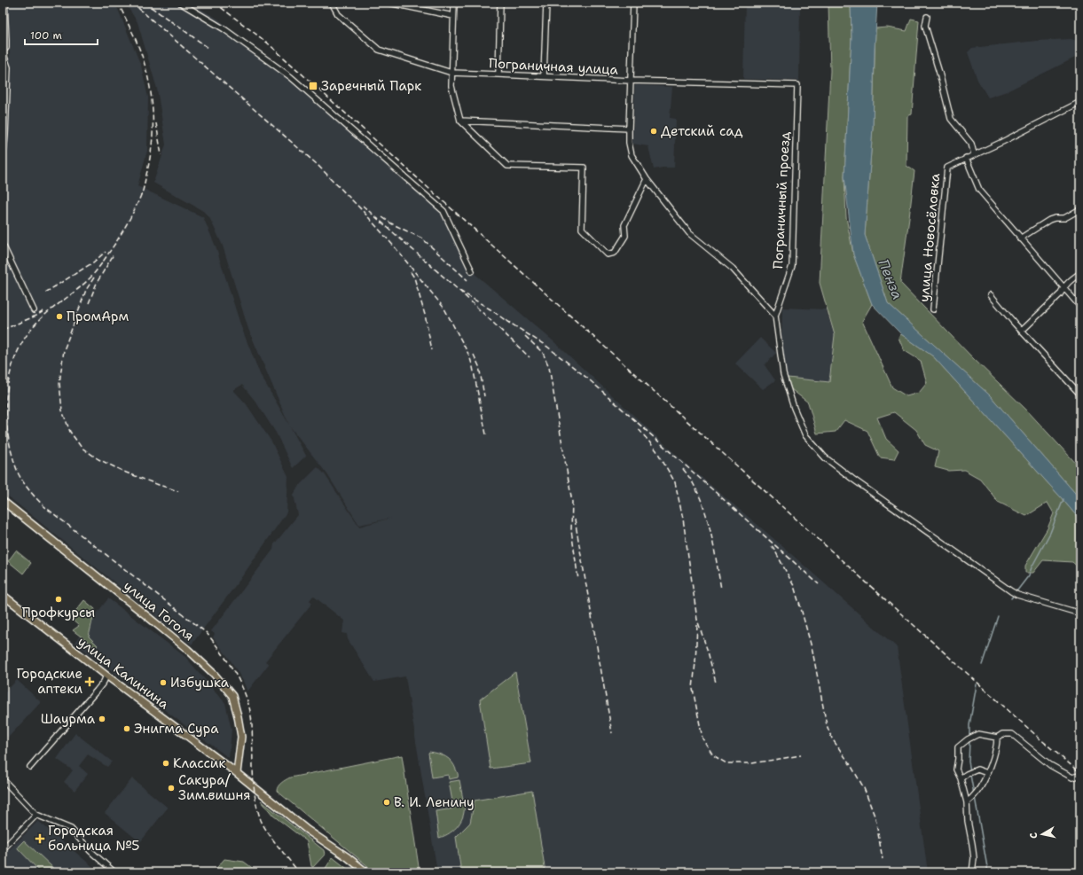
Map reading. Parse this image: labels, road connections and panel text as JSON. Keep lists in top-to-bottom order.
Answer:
{
  "streets": {
    "main road": ["улица Гоголя", "улица Калинина"],
    "street": ["Пограничная улица", "Пограничный проезд", "улица Новосёловка"]
  },
  "crossings": [
    ["Пограничная улица", "Пограничный проезд"],
    ["улица Гоголя", "улица Калинина"]
  ],
  "water": ["Пенза"],
  "places": {
    "transit": ["Заречный Парк"],
    "other": [
      "Детский сад",
      "ПромАрм",
      "Профкурсы",
      "Избушка",
      "Шаурма",
      "Энигма Сура",
      "Классик",
      "Сакура/ Зим.вишня",
      "В. И. Ленину"
    ],
    "health": ["Городские аптеки", "Городская больница №5"]
  },
  "scale_bar": "100 m",
  "north": "left"
}
